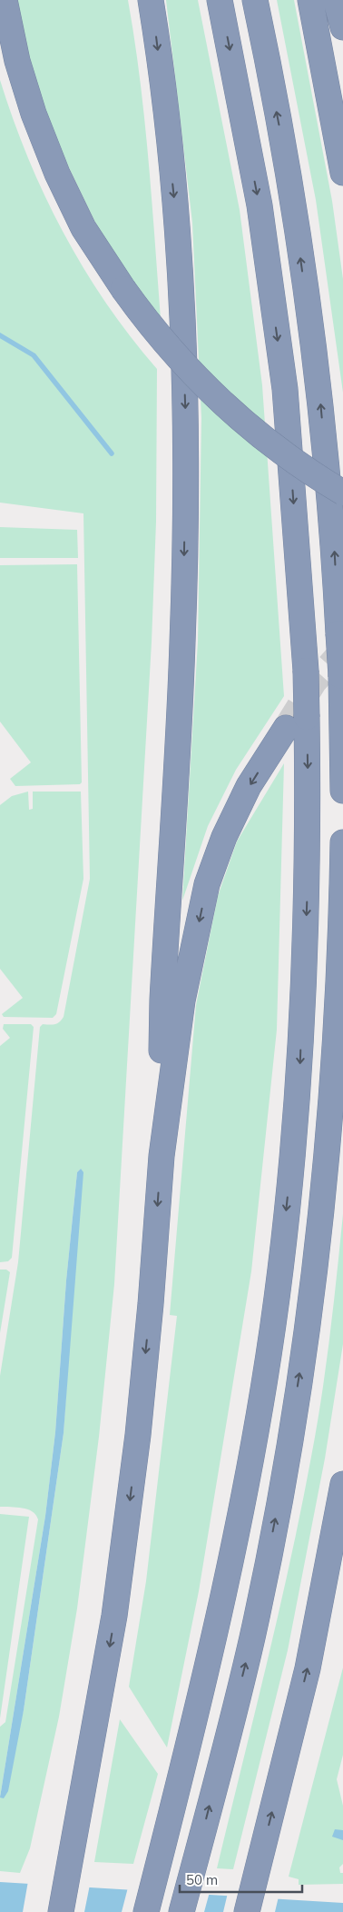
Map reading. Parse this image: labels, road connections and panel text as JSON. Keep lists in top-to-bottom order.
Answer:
{
  "scale_bar": "50 m"
}
